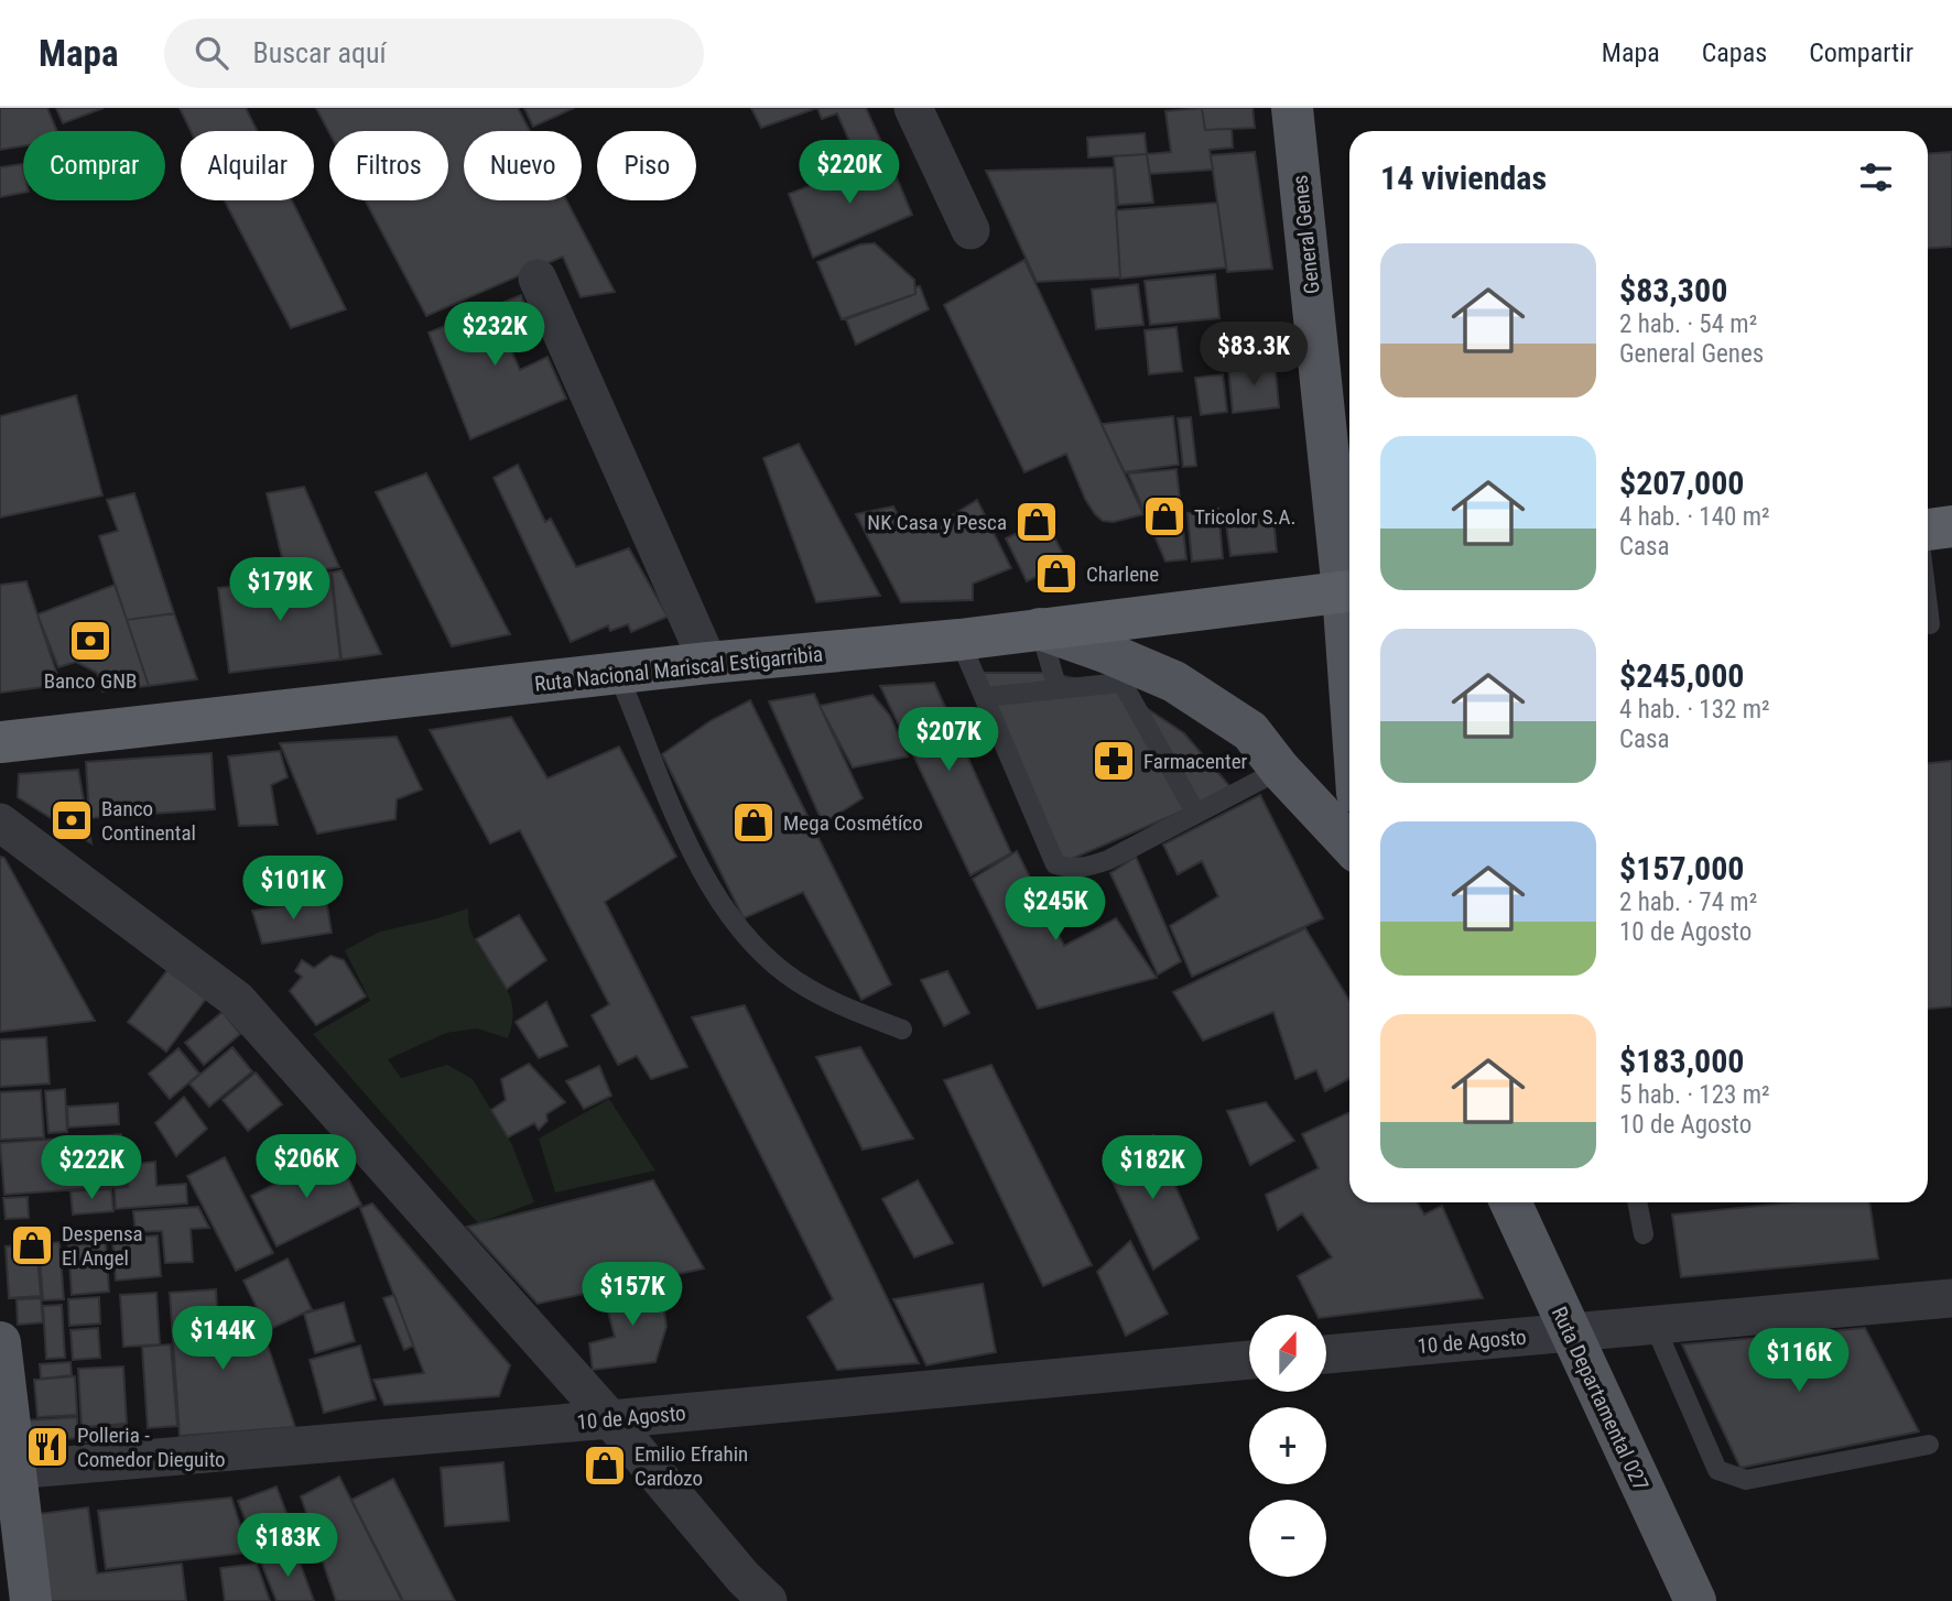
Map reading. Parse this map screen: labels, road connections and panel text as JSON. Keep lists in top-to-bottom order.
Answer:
{
  "streets": {
    "highway": ["Ruta Nacional Mariscal Estigarribia"],
    "main road": ["General Genes", "Ruta Departamental 027"],
    "street": ["10 de Agosto"]
  },
  "crossings": [
    ["10 de Agosto", "Ruta Departamental 027"]
  ],
  "places": {
    "shop": [
      "Tricolor S.A.",
      "NK Casa y Pesca",
      "Charlene",
      "Mega Cosmétíco",
      "Despensa El Angel",
      "Emilio Efrahin Cardozo"
    ],
    "bank": ["Banco GNB", "Banco Continental"],
    "pharmacy": ["Farmacenter"],
    "restaurant": ["Polleria - Comedor Dieguito"]
  },
  "north": "top",
  "page": {
    "header": "Mapa",
    "search": "Buscar aquí",
    "nav": ["Mapa", "Capas", "Compartir"],
    "chip": [
      "Comprar",
      "Alquilar",
      "Filtros",
      "Nuevo",
      "Piso"
    ],
    "heading": "14 viviendas",
    "price": [
      "$220K",
      "$232K",
      "$83.3K",
      "$179K",
      "$207K",
      "$101K",
      "$245K",
      "$206K",
      "$222K",
      "$182K",
      "$157K",
      "$144K",
      "$116K",
      "$183K"
    ],
    "list": [
      {
        "name": "$83,300",
        "note": "2 hab. · 54 m² · General Genes"
      },
      {
        "name": "$207,000",
        "note": "4 hab. · 140 m² · Casa"
      },
      {
        "name": "$245,000",
        "note": "4 hab. · 132 m² · Casa"
      },
      {
        "name": "$157,000",
        "note": "2 hab. · 74 m² · 10 de Agosto"
      },
      {
        "name": "$183,000",
        "note": "5 hab. · 123 m² · 10 de Agosto"
      }
    ],
    "map_buttons": ["+", "−"]
  }
}
